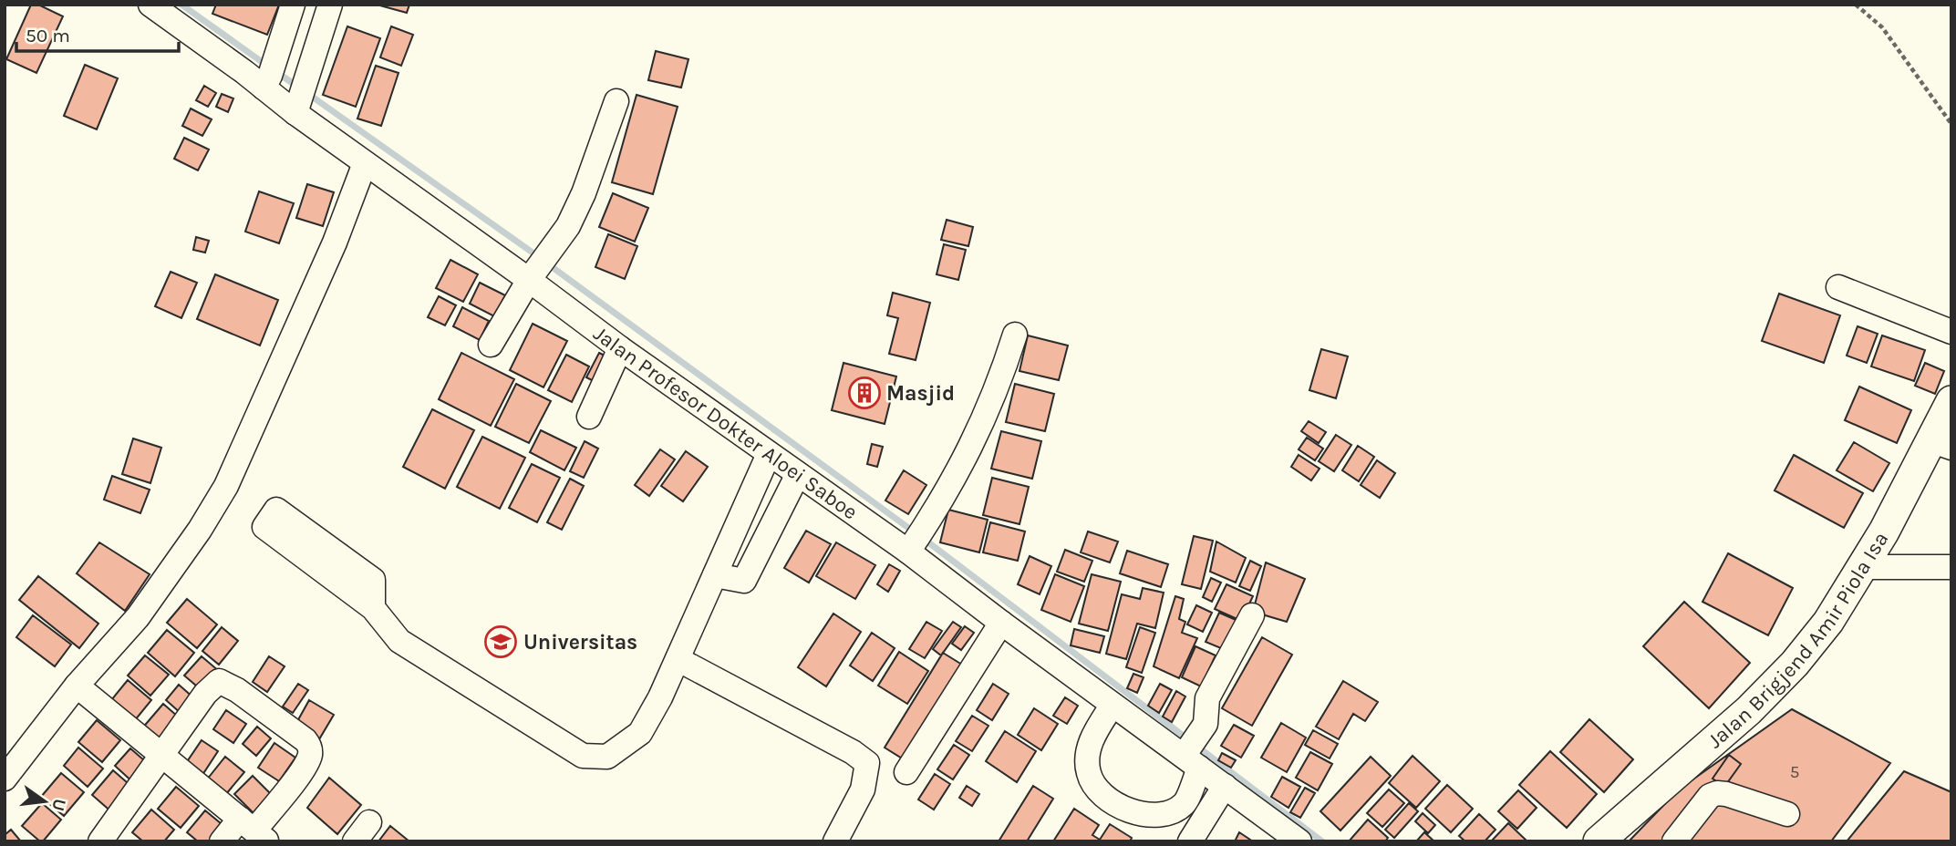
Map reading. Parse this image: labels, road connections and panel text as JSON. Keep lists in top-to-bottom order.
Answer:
{
  "streets": {
    "main road": ["Jalan Brigjend Amir Piola Isa"],
    "street": ["Jalan Profesor Dokter Aloei Saboe"]
  },
  "places": {
    "building": ["Masjid"],
    "school or university": ["Universitas"]
  },
  "house_numbers": ["5"],
  "scale_bar": "50 m",
  "north": "right"
}
